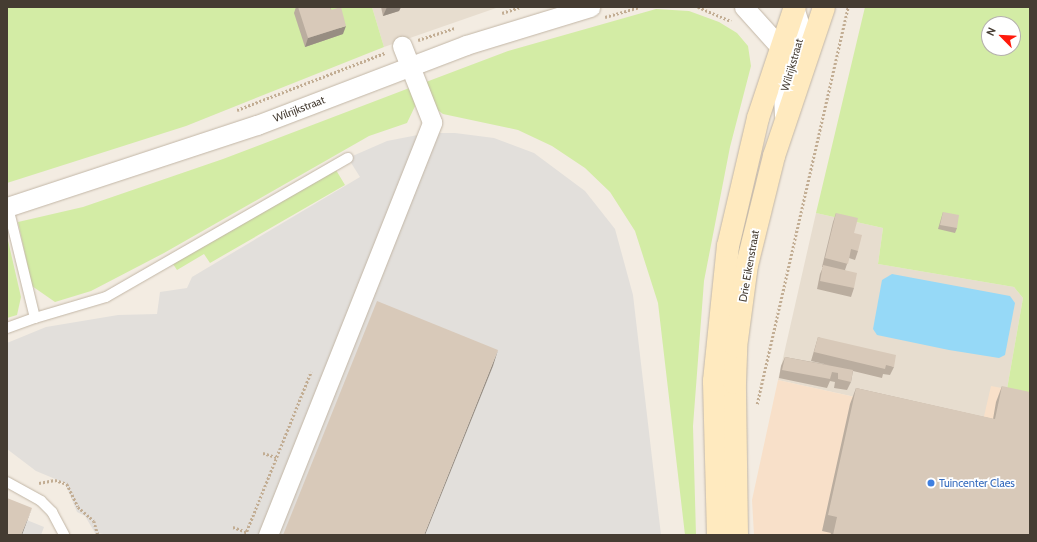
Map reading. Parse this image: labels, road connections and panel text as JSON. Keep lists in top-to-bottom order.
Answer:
{
  "streets": {
    "street": ["Wilrijkstraat", "Drie Eikenstraat"]
  },
  "crossings": [
    ["Wilrijkstraat", "Drie Eikenstraat"]
  ],
  "places": ["Tuincenter Claes"],
  "north": "top left"
}
